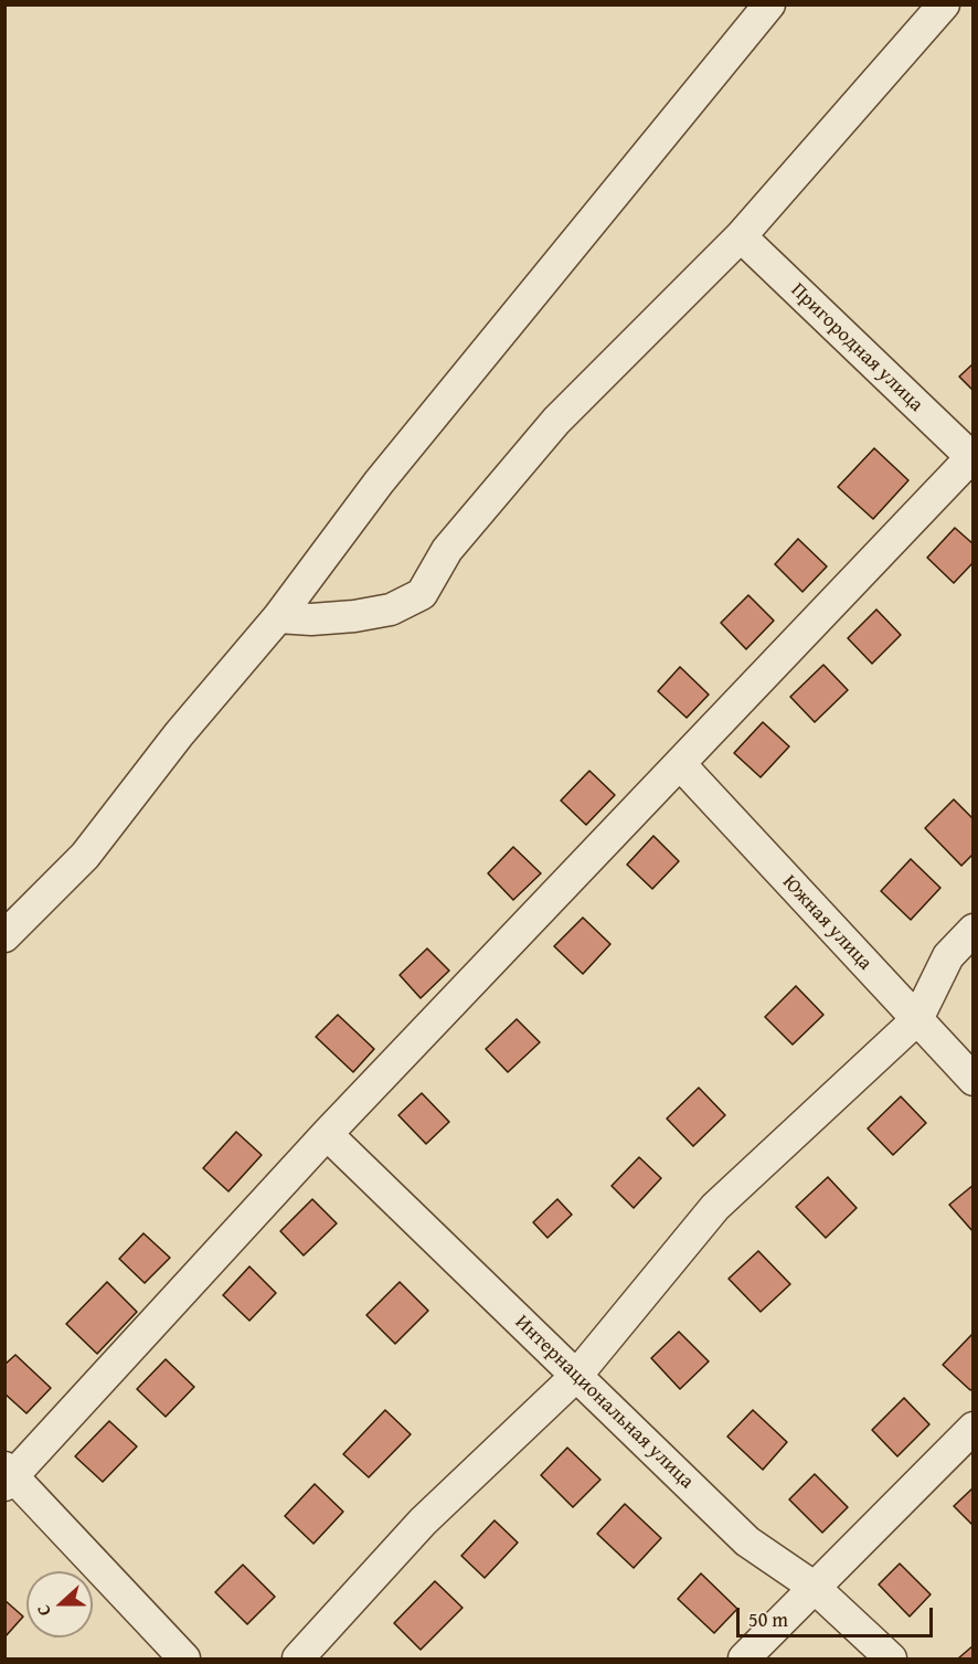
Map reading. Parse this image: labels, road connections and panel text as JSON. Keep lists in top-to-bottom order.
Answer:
{
  "streets": {
    "street": ["Пригородная улица", "Южная улица", "Интернациональная улица"]
  },
  "scale_bar": "50 m",
  "north": "left"
}
